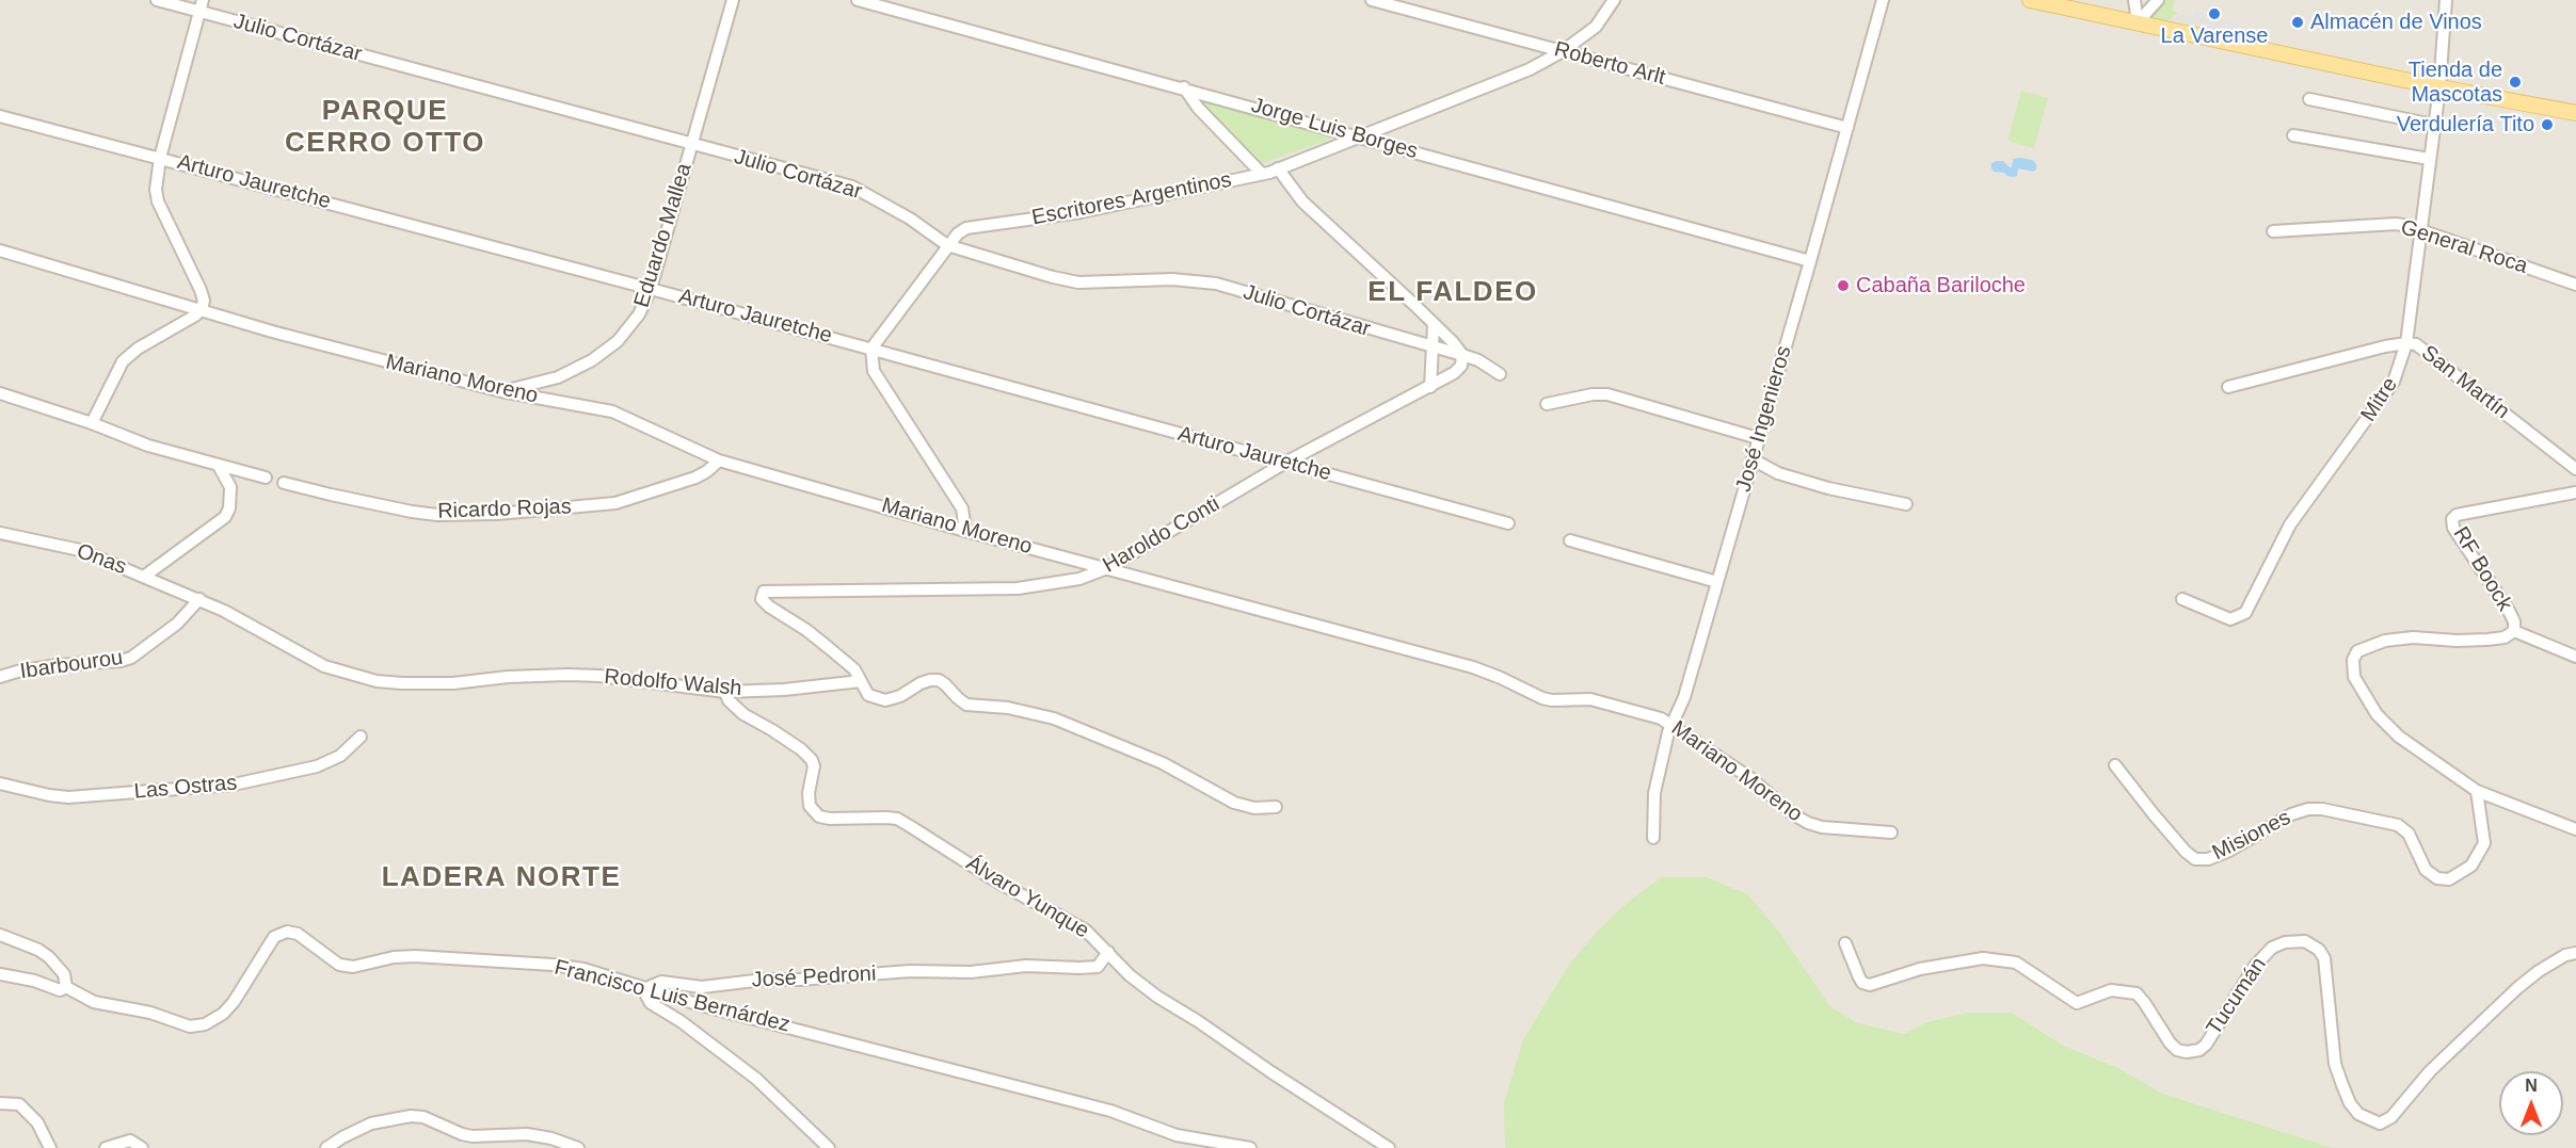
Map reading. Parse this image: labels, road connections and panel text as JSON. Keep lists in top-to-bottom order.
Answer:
{
  "streets": {
    "street": [
      "Julio Cortázar",
      "Roberto Arlt",
      "Jorge Luis Borges",
      "Arturo Jauretche",
      "Escritores Argentinos",
      "Eduardo Mallea",
      "General Roca",
      "Mariano Moreno",
      "San Martín",
      "Mitre",
      "José Ingenieros",
      "Ricardo Rojas",
      "Haroldo Conti",
      "Onas",
      "RF Boock",
      "Ibarbourou",
      "Rodolfo Walsh",
      "Las Ostras",
      "Misiones",
      "Álvaro Yunque",
      "José Pedroni",
      "Francisco Luis Bernárdez",
      "Tucumán"
    ]
  },
  "crossings": [
    ["Julio Cortázar", "Escritores Argentinos"],
    ["Julio Cortázar", "Eduardo Mallea"],
    ["Julio Cortázar", "Haroldo Conti"],
    ["Roberto Arlt", "Escritores Argentinos"],
    ["Roberto Arlt", "José Ingenieros"],
    ["Jorge Luis Borges", "Escritores Argentinos"],
    ["Jorge Luis Borges", "José Ingenieros"],
    ["Arturo Jauretche", "Escritores Argentinos"],
    ["Arturo Jauretche", "Eduardo Mallea"],
    ["Arturo Jauretche", "Haroldo Conti"],
    ["Eduardo Mallea", "Mariano Moreno"],
    ["General Roca", "Mitre"],
    ["Mariano Moreno", "José Ingenieros"],
    ["Mariano Moreno", "Ricardo Rojas"],
    ["Mariano Moreno", "Haroldo Conti"],
    ["San Martín", "Mitre"],
    ["Haroldo Conti", "Rodolfo Walsh"],
    ["Onas", "Ibarbourou"],
    ["Onas", "Rodolfo Walsh"],
    ["Ibarbourou", "Rodolfo Walsh"],
    ["Rodolfo Walsh", "Álvaro Yunque"],
    ["Álvaro Yunque", "José Pedroni"],
    ["José Pedroni", "Francisco Luis Bernárdez"]
  ],
  "districts": ["PARQUE CERRO OTTO", "EL FALDEO", "LADERA NORTE"],
  "places": [
    "La Varense",
    "Almacén de Vinos",
    "Tienda de Mascotas",
    "Verdulería Tito",
    "Cabaña Bariloche"
  ],
  "north": "top"
}
